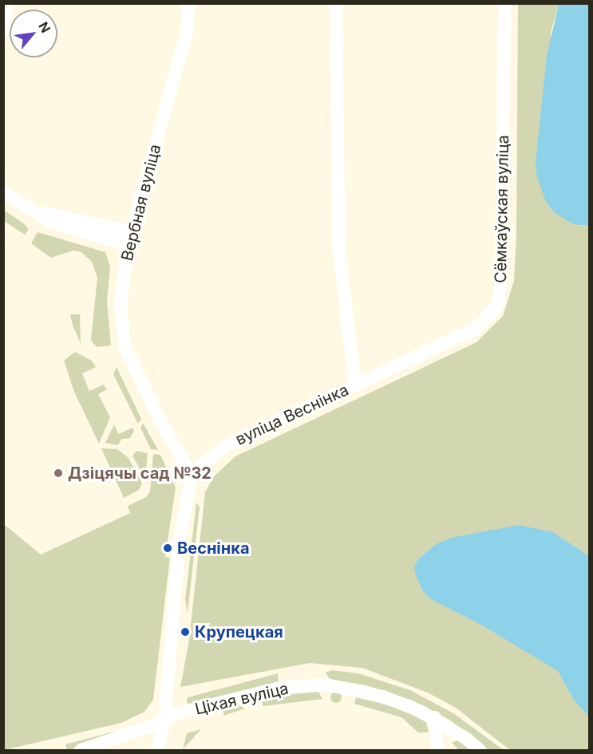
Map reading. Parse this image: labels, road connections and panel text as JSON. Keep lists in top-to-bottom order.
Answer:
{
  "streets": {
    "street": [
      "Вербная вуліца",
      "Сёмкаўская вуліца",
      "вуліца Веснінка",
      "Ціхая вуліца"
    ]
  },
  "crossings": [
    ["Вербная вуліца", "вуліца Веснінка"],
    ["Сёмкаўская вуліца", "вуліца Веснінка"]
  ],
  "places": ["Дзіцячы сад №32", "Веснінка", "Крупецкая"],
  "north": "top right"
}
